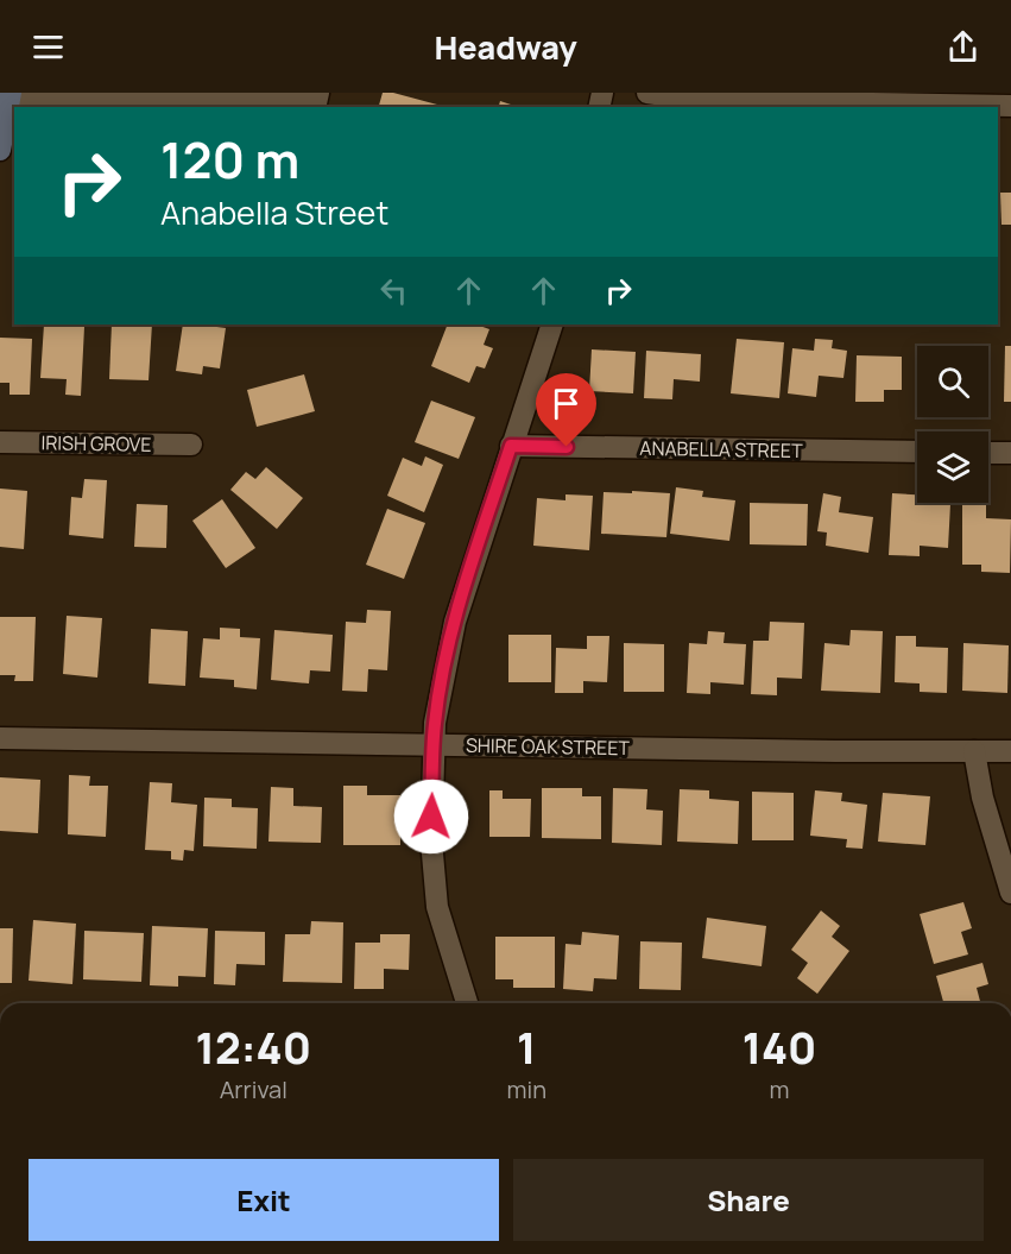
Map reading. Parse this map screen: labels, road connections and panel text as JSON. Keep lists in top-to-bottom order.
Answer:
{
  "streets": {
    "street": ["IRISH GROVE", "ANABELLA STREET", "SHIRE OAK STREET"]
  },
  "page": {
    "header": "Headway",
    "turn": ["120 m", "Anabella Street"],
    "eta": [
      "12:40",
      "Arrival",
      "1",
      "min",
      "140",
      "m"
    ],
    "buttons": ["Exit", "Share"]
  }
}
